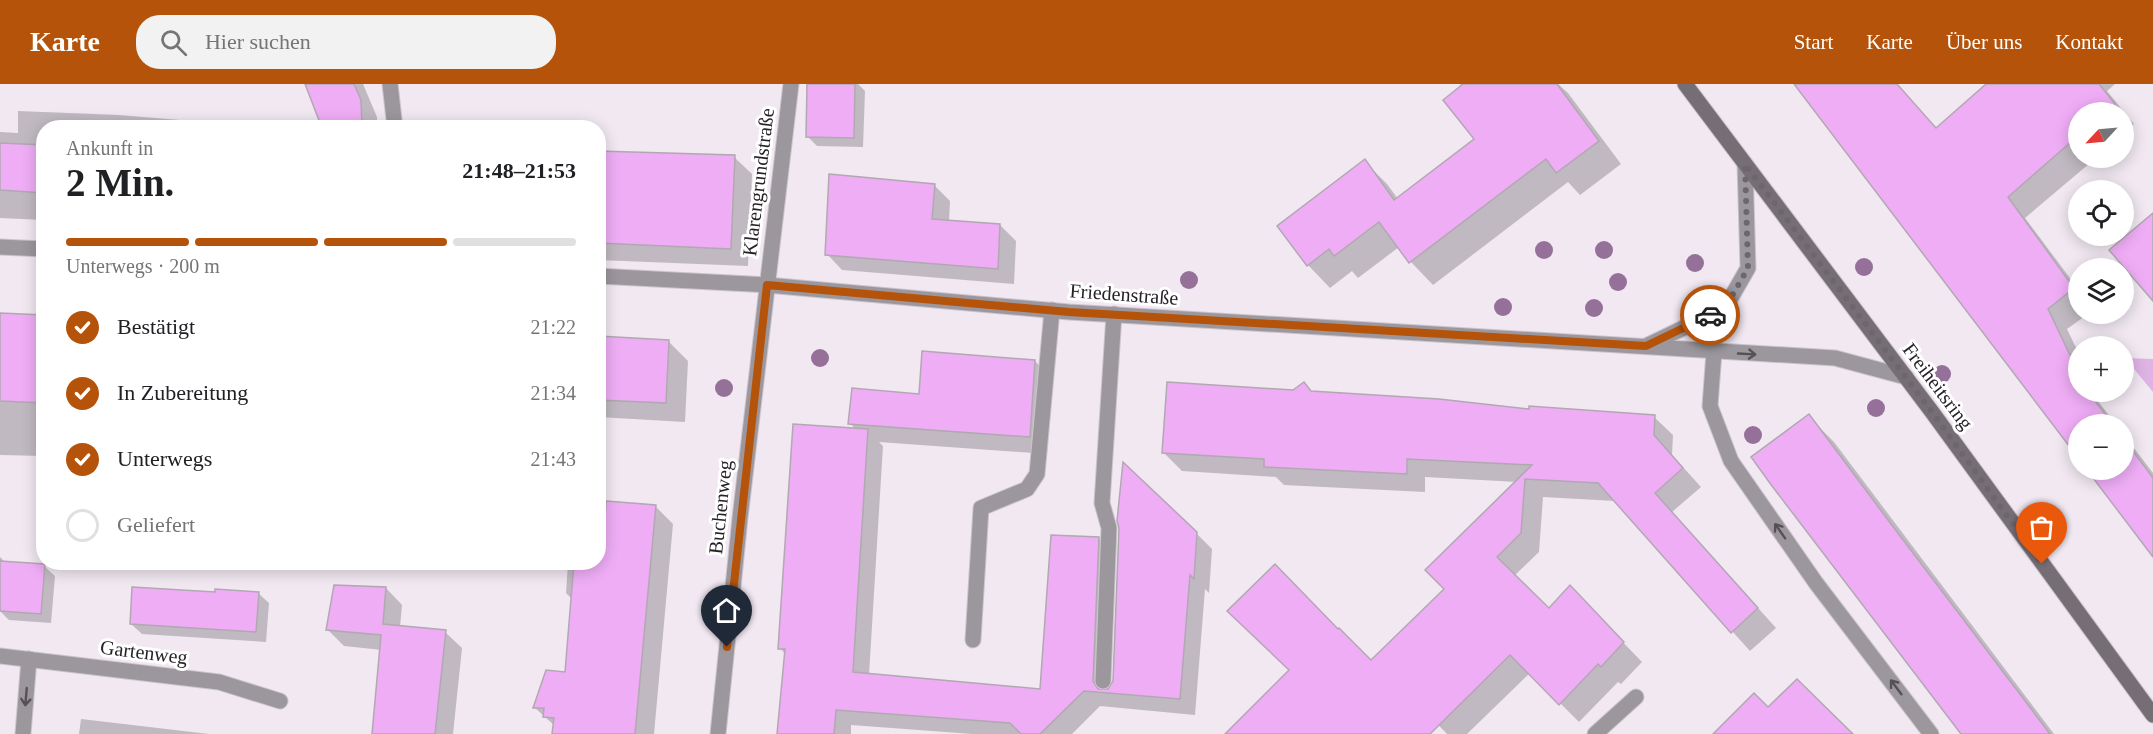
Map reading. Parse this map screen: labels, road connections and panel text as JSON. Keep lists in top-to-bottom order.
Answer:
{
  "streets": {
    "main road": ["Freiheitsring"],
    "street": [
      "Klarengrundstraße",
      "Friedenstraße",
      "Buchenweg",
      "Gartenweg"
    ]
  },
  "crossings": [
    ["Klarengrundstraße", "Friedenstraße"],
    ["Klarengrundstraße", "Buchenweg"],
    ["Friedenstraße", "Freiheitsring"],
    ["Friedenstraße", "Buchenweg"]
  ],
  "north": "bottom left",
  "page": {
    "header": "Karte",
    "search": "Hier suchen",
    "nav": [
      "Start",
      "Karte",
      "Über uns",
      "Kontakt"
    ],
    "map_buttons": ["+", "−"],
    "heading": ["2 Min.", "Ankunft in", "21:48–21:53"],
    "bar": "Unterwegs · 200 m",
    "list": [
      ["Bestätigt", "21:22"],
      ["In Zubereitung", "21:34"],
      ["Unterwegs", "21:43"],
      "Geliefert"
    ]
  }
}
